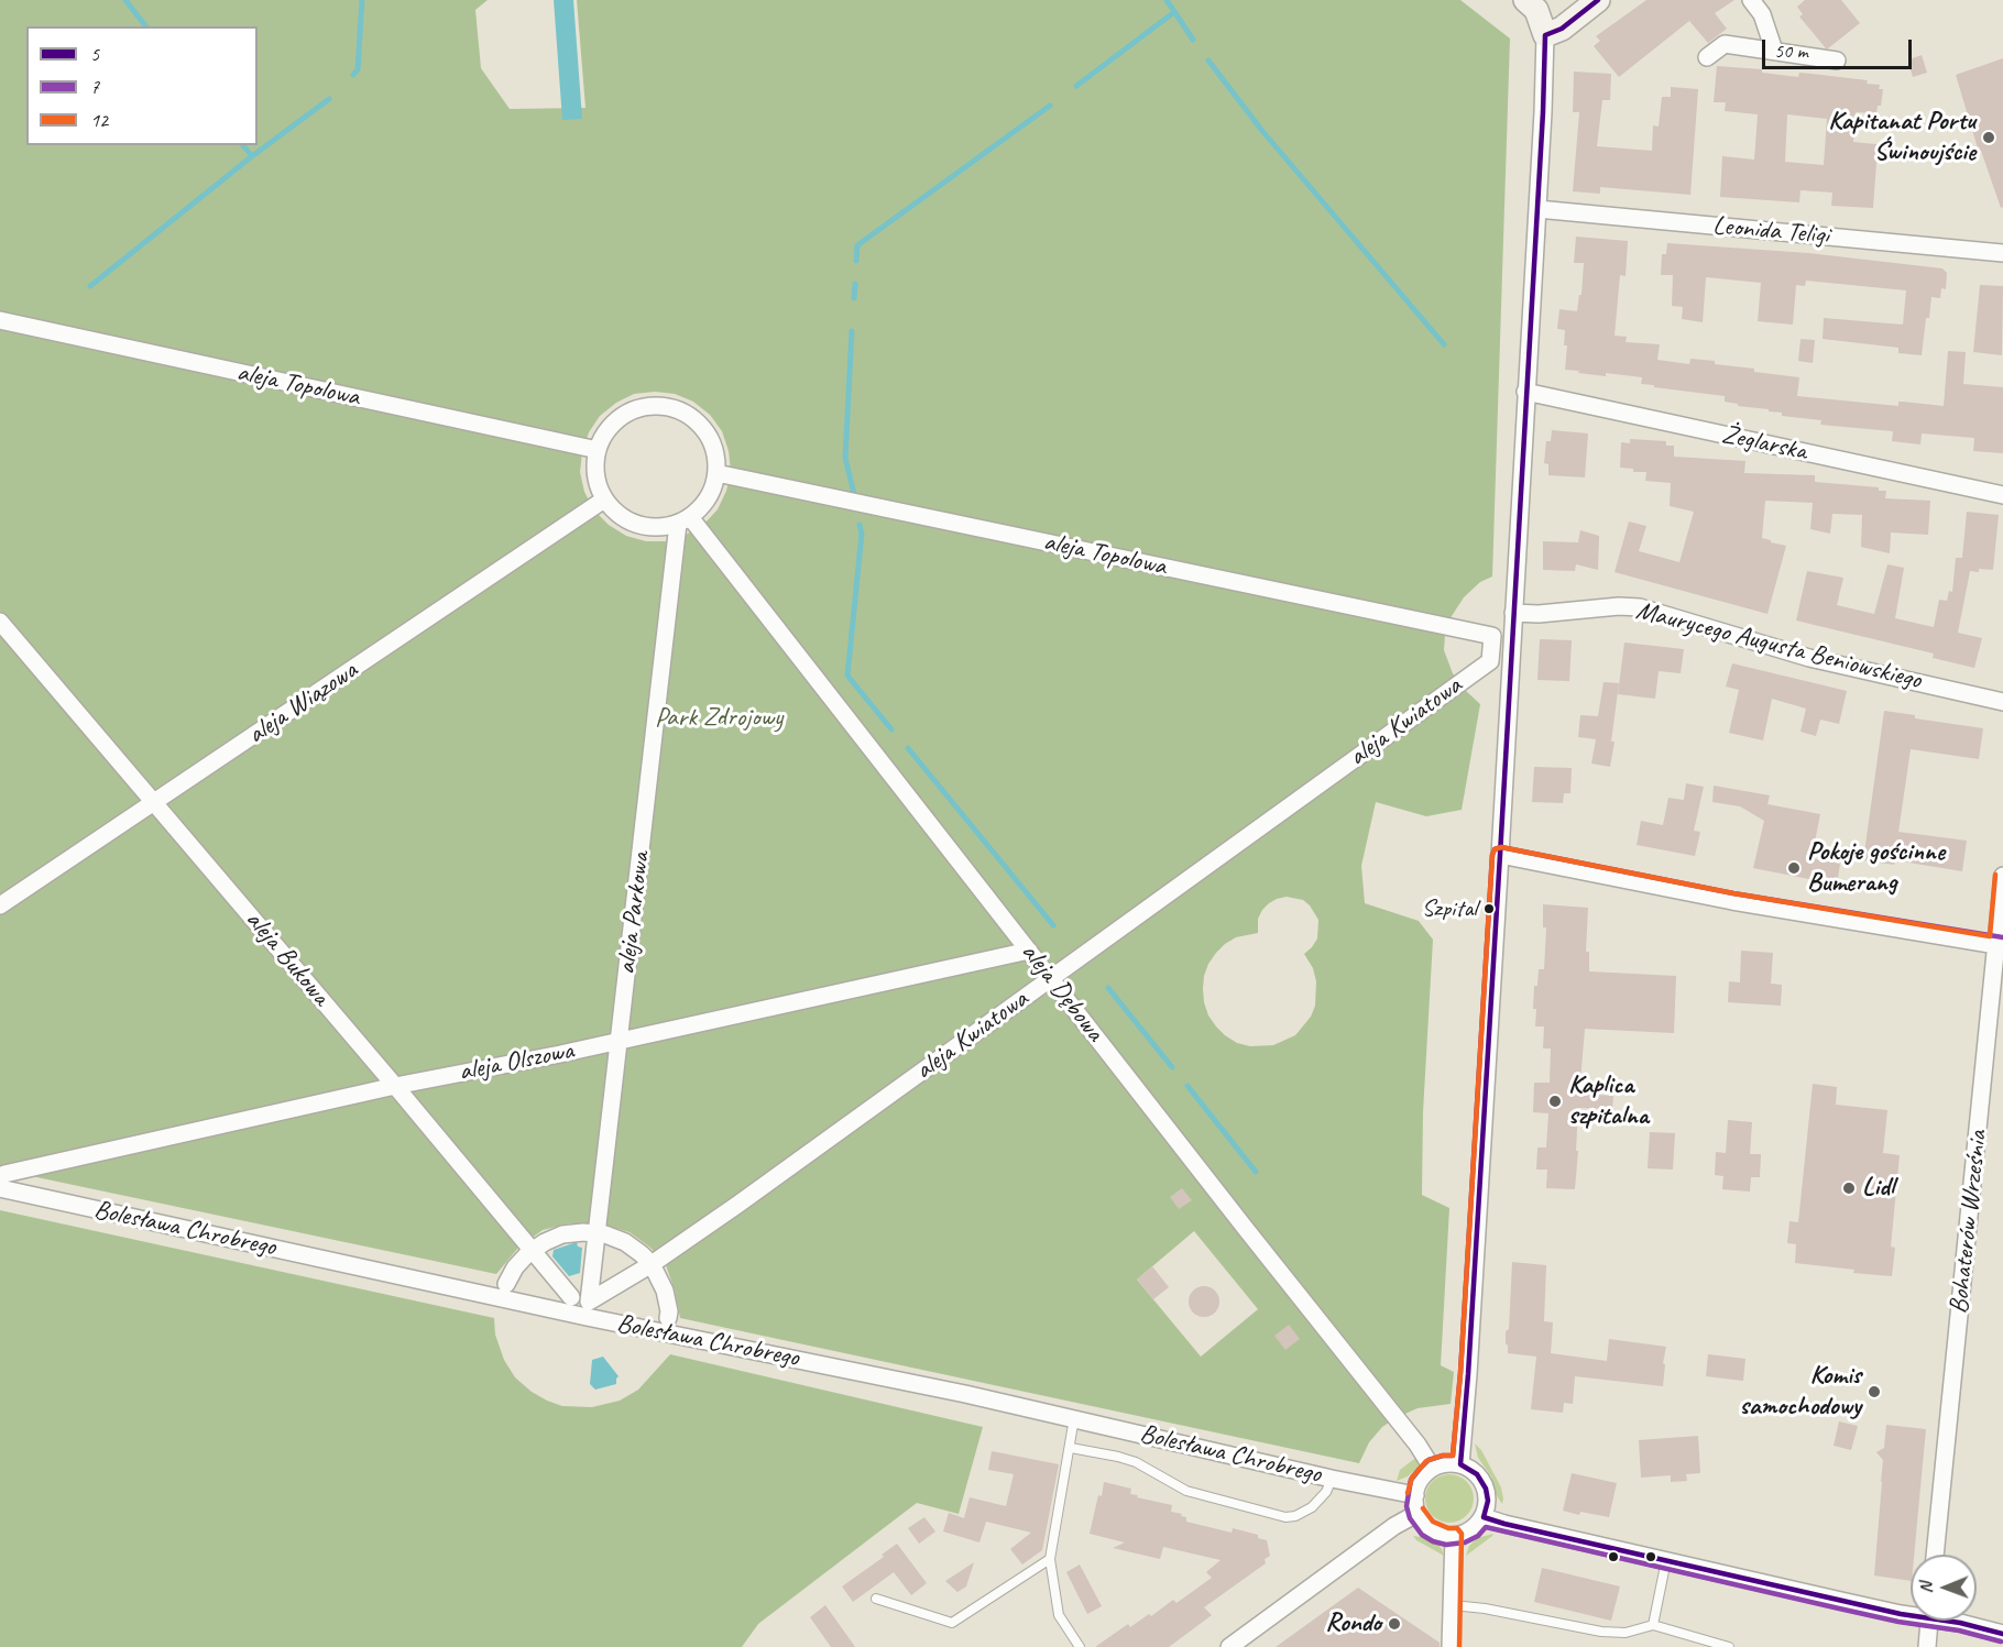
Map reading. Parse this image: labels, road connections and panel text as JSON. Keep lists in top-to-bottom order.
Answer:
{
  "streets": {
    "street": [
      "Leonida Teligi",
      "aleja Topolowa",
      "Żeglarska",
      "Maurycego Augusta Beniowskiego",
      "aleja Wiązowa",
      "aleja Kwiatowa",
      "aleja Parkowa",
      "aleja Bukowa",
      "aleja Dębowa",
      "aleja Olszowa",
      "Bohaterów Września",
      "Bolesława Chrobrego"
    ]
  },
  "crossings": [
    ["aleja Topolowa", "aleja Wiązowa"],
    ["aleja Topolowa", "aleja Kwiatowa"],
    ["aleja Topolowa", "aleja Parkowa"],
    ["aleja Topolowa", "aleja Dębowa"],
    ["aleja Wiązowa", "aleja Parkowa"],
    ["aleja Wiązowa", "aleja Bukowa"],
    ["aleja Wiązowa", "aleja Dębowa"],
    ["aleja Kwiatowa", "aleja Parkowa"],
    ["aleja Kwiatowa", "aleja Dębowa"],
    ["aleja Parkowa", "aleja Dębowa"],
    ["aleja Parkowa", "aleja Olszowa"],
    ["aleja Bukowa", "aleja Olszowa"],
    ["aleja Dębowa", "aleja Olszowa"],
    ["aleja Dębowa", "Bolesława Chrobrego"],
    ["aleja Olszowa", "Bolesława Chrobrego"]
  ],
  "parks": ["Park Zdrojowy"],
  "places": [
    "Kapitanat Portu Świnoujście",
    "Pokoje gościnne Bumerang",
    "Szpital",
    "Kaplica szpitalna",
    "Lidl",
    "Komis samochodowy",
    "Rondo"
  ],
  "lines": ["transit line 5", "transit line 7", "transit line 12"],
  "legend": ["5", "7", "12"],
  "scale_bar": "50 m",
  "north": "left"
}
